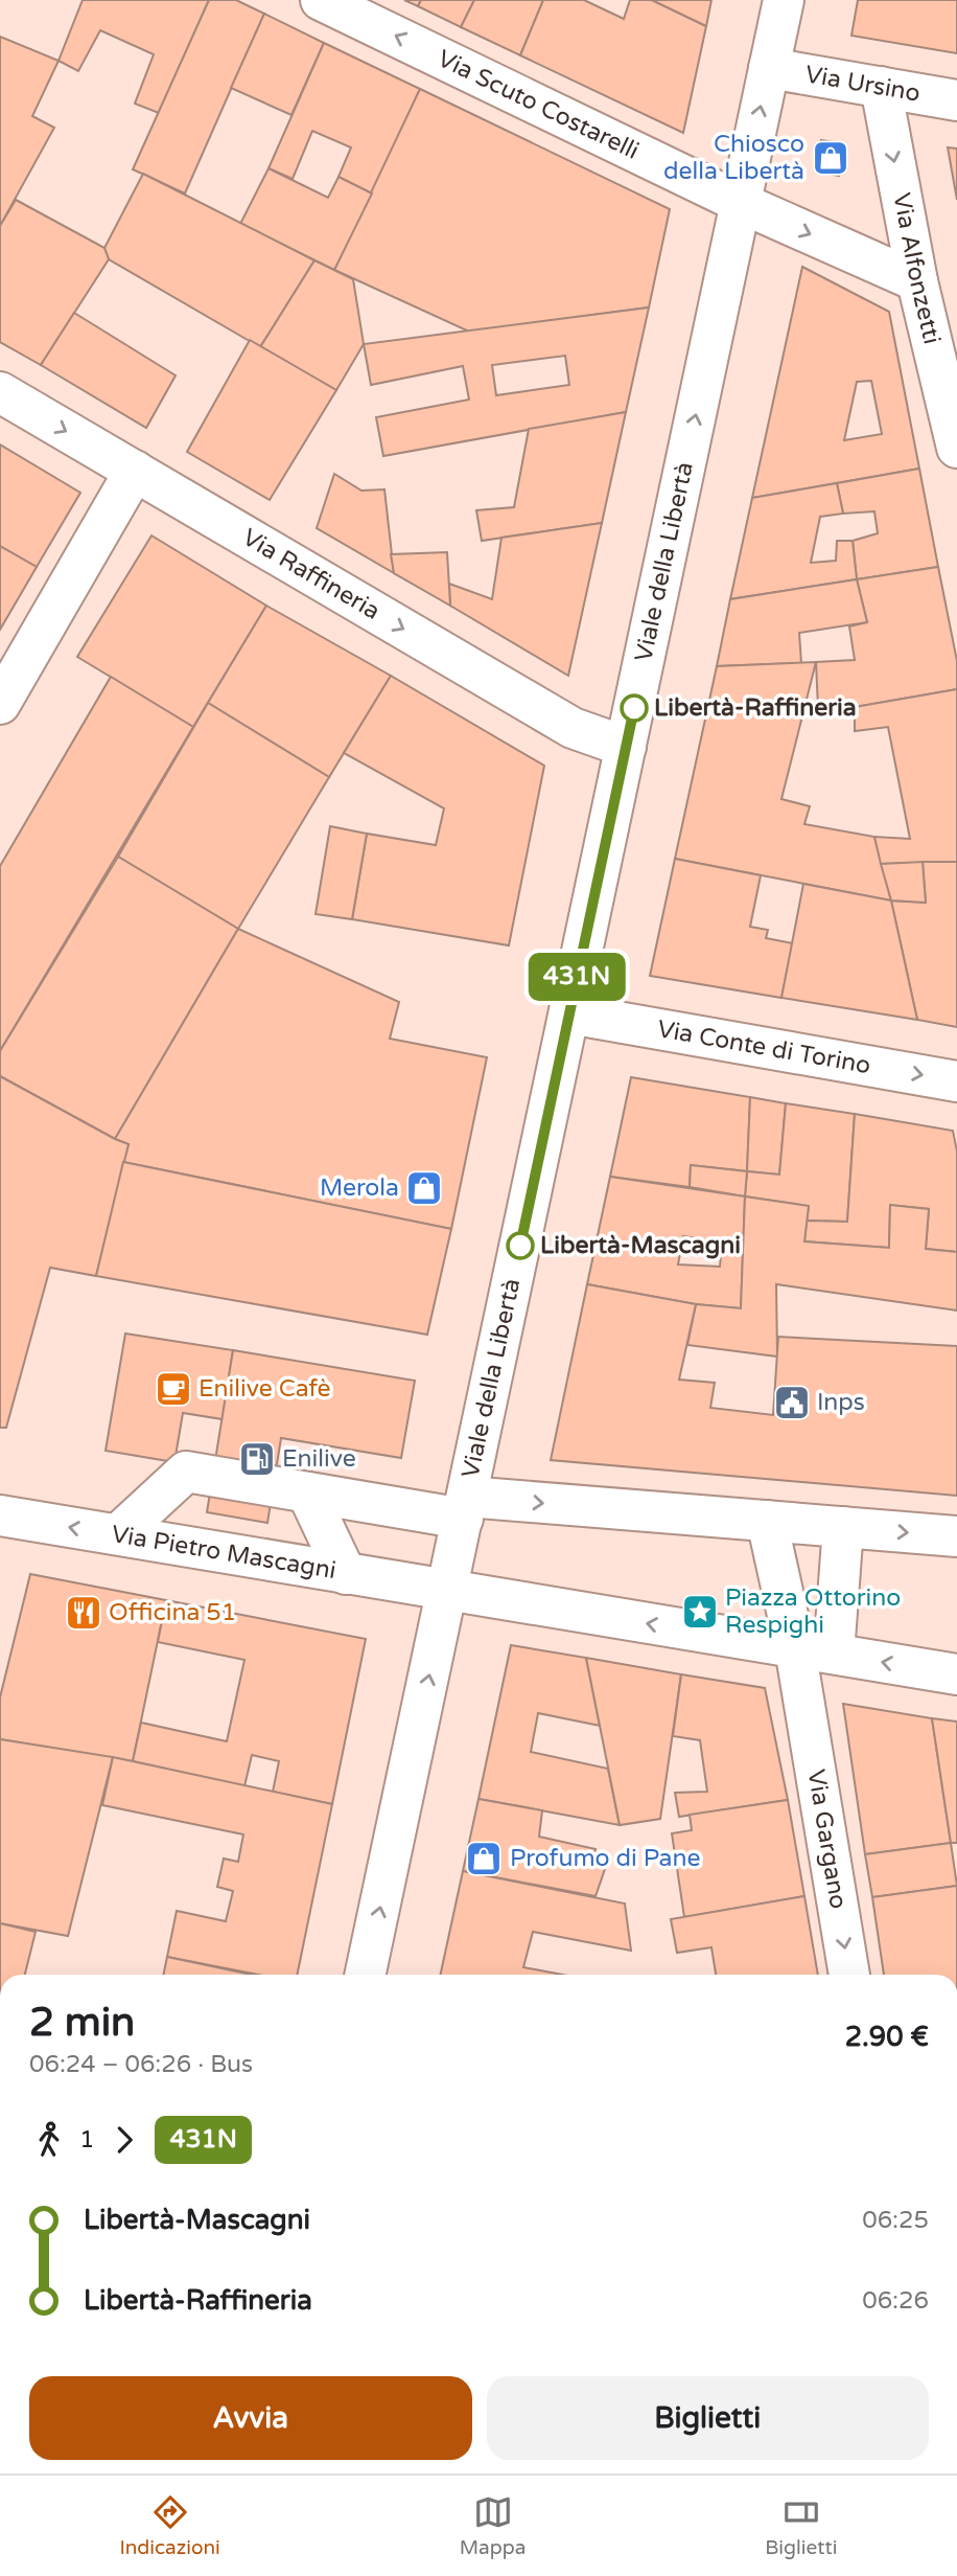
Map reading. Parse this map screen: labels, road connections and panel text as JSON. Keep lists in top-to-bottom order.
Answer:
{
  "streets": {
    "street": [
      "Via Ursino",
      "Via Scuto Costarelli",
      "Via Alfonzetti",
      "Viale della Libertà",
      "Via Raffineria",
      "Via Conte di Torino",
      "Via Pietro Mascagni",
      "Via Gargano"
    ]
  },
  "crossings": [
    ["Via Ursino", "Via Alfonzetti"],
    ["Via Ursino", "Viale della Libertà"],
    ["Via Scuto Costarelli", "Via Alfonzetti"],
    ["Via Scuto Costarelli", "Viale della Libertà"],
    ["Viale della Libertà", "Via Raffineria"],
    ["Viale della Libertà", "Via Conte di Torino"],
    ["Viale della Libertà", "Via Pietro Mascagni"],
    ["Via Pietro Mascagni", "Via Gargano"]
  ],
  "one_way": [
    "Via Alfonzetti",
    "Viale della Libertà",
    "Via Raffineria",
    "Via Conte di Torino",
    "Via Gargano"
  ],
  "places": {
    "shop": ["Chiosco della Libertà", "Merola", "Profumo di Pane"],
    "other": ["Libertà-Raffineria", "Libertà-Mascagni"],
    "cafe": ["Enilive Cafè"],
    "public building": ["Inps"],
    "fuel station": ["Enilive"],
    "place": ["Piazza Ottorino Respighi"],
    "restaurant": ["Officina 51"]
  },
  "lines": ["bus line 431N"],
  "page": {
    "on_map": "431N",
    "heading": ["2 min", "06:24 – 06:26 · Bus", "2.90 €"],
    "legs": ["1", "431N"],
    "list": [
      {
        "name": "Libertà-Mascagni",
        "value": "06:25"
      },
      {
        "name": "Libertà-Raffineria",
        "value": "06:26"
      }
    ],
    "buttons": ["Avvia", "Biglietti"],
    "tabs": ["Indicazioni", "Mappa", "Biglietti"]
  }
}
